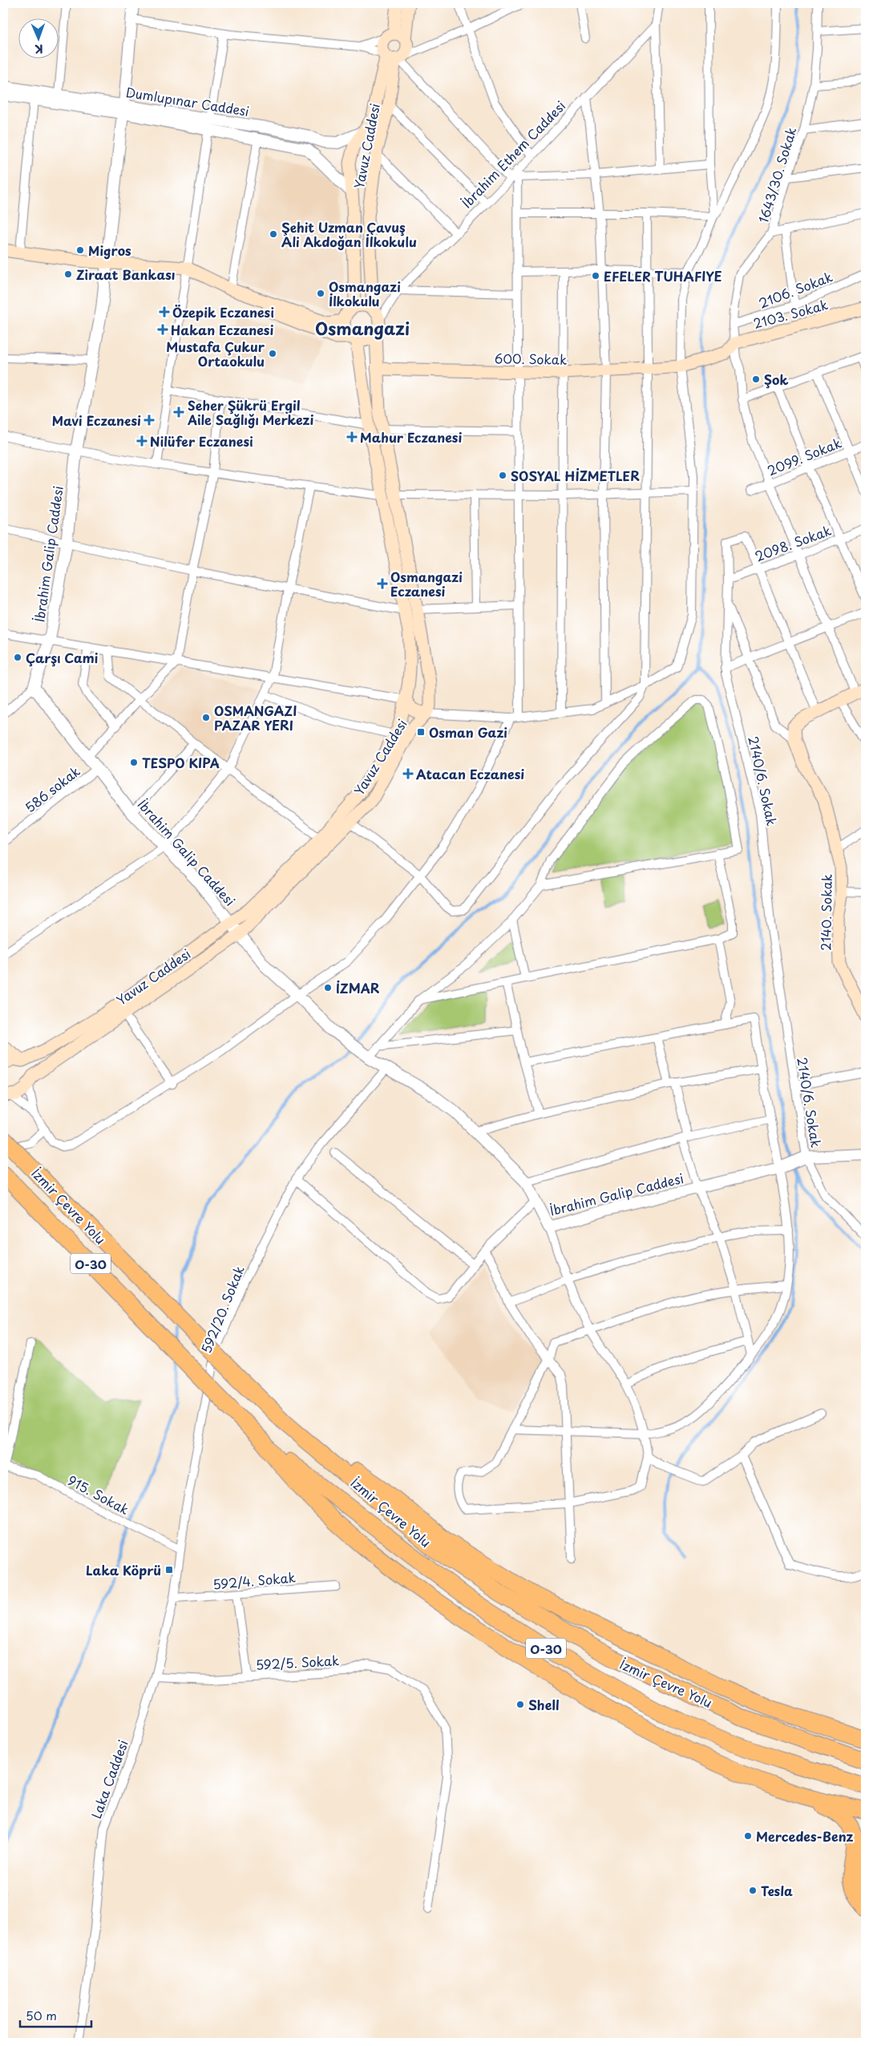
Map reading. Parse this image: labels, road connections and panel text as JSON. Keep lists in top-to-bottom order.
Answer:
{
  "streets": {
    "highway": ["İzmir Çevre Yolu", "O-30"],
    "main road": [
      "Yavuz Caddesi",
      "2103. Sokak",
      "600. Sokak",
      "2140. Sokak"
    ],
    "street": [
      "Dumlupınar Caddesi",
      "İbrahim Ethem Caddesi",
      "1643/30. Sokak",
      "2106. Sokak",
      "2099. Sokak",
      "2098. Sokak",
      "İbrahim Galip Caddesi",
      "2140/6. Sokak",
      "586 sokak",
      "592/20. Sokak",
      "915. Sokak",
      "592/4. Sokak",
      "592/5. Sokak",
      "Laka Caddesi"
    ]
  },
  "crossings": [
    ["Dumlupınar Caddesi", "Yavuz Caddesi"],
    ["Dumlupınar Caddesi", "İbrahim Galip Caddesi"],
    ["Yavuz Caddesi", "İbrahim Ethem Caddesi"],
    ["Yavuz Caddesi", "600. Sokak"],
    ["Yavuz Caddesi", "İbrahim Galip Caddesi"],
    ["1643/30. Sokak", "2106. Sokak"],
    ["1643/30. Sokak", "2103. Sokak"],
    ["1643/30. Sokak", "2099. Sokak"],
    ["1643/30. Sokak", "2098. Sokak"],
    ["2103. Sokak", "600. Sokak"],
    ["2098. Sokak", "2140/6. Sokak"],
    ["İbrahim Galip Caddesi", "2140/6. Sokak"],
    ["İbrahim Galip Caddesi", "586 sokak"],
    ["İbrahim Galip Caddesi", "592/20. Sokak"],
    ["592/20. Sokak", "915. Sokak"],
    ["592/20. Sokak", "592/4. Sokak"],
    ["592/20. Sokak", "Laka Caddesi"],
    ["592/4. Sokak", "Laka Caddesi"],
    ["592/5. Sokak", "Laka Caddesi"]
  ],
  "districts": ["Osmangazi"],
  "places": {
    "other": [
      "Şehit Uzman Çavuş Ali Akdoğan İlkokulu",
      "Migros",
      "Ziraat Bankası",
      "EFELER TUHAFIYE",
      "Osmangazi İlkokulu",
      "Mustafa Çukur Ortaokulu",
      "Şok",
      "SOSYAL HİZMETLER",
      "Çarşı Cami",
      "OSMANGAZI PAZAR YERI",
      "TESPO KIPA",
      "İZMAR",
      "Shell",
      "Mercedes-Benz",
      "Tesla"
    ],
    "health": [
      "Özepik Eczanesi",
      "Hakan Eczanesi",
      "Seher Şükrü Ergil Aile Sağlığı Merkezi",
      "Mavi Eczanesi",
      "Mahur Eczanesi",
      "Nilüfer Eczanesi",
      "Osmangazi Eczanesi",
      "Atacan Eczanesi"
    ],
    "transit": ["Osman Gazi", "Laka Köprü"]
  },
  "scale_bar": "50 m",
  "north": "bottom"
}
